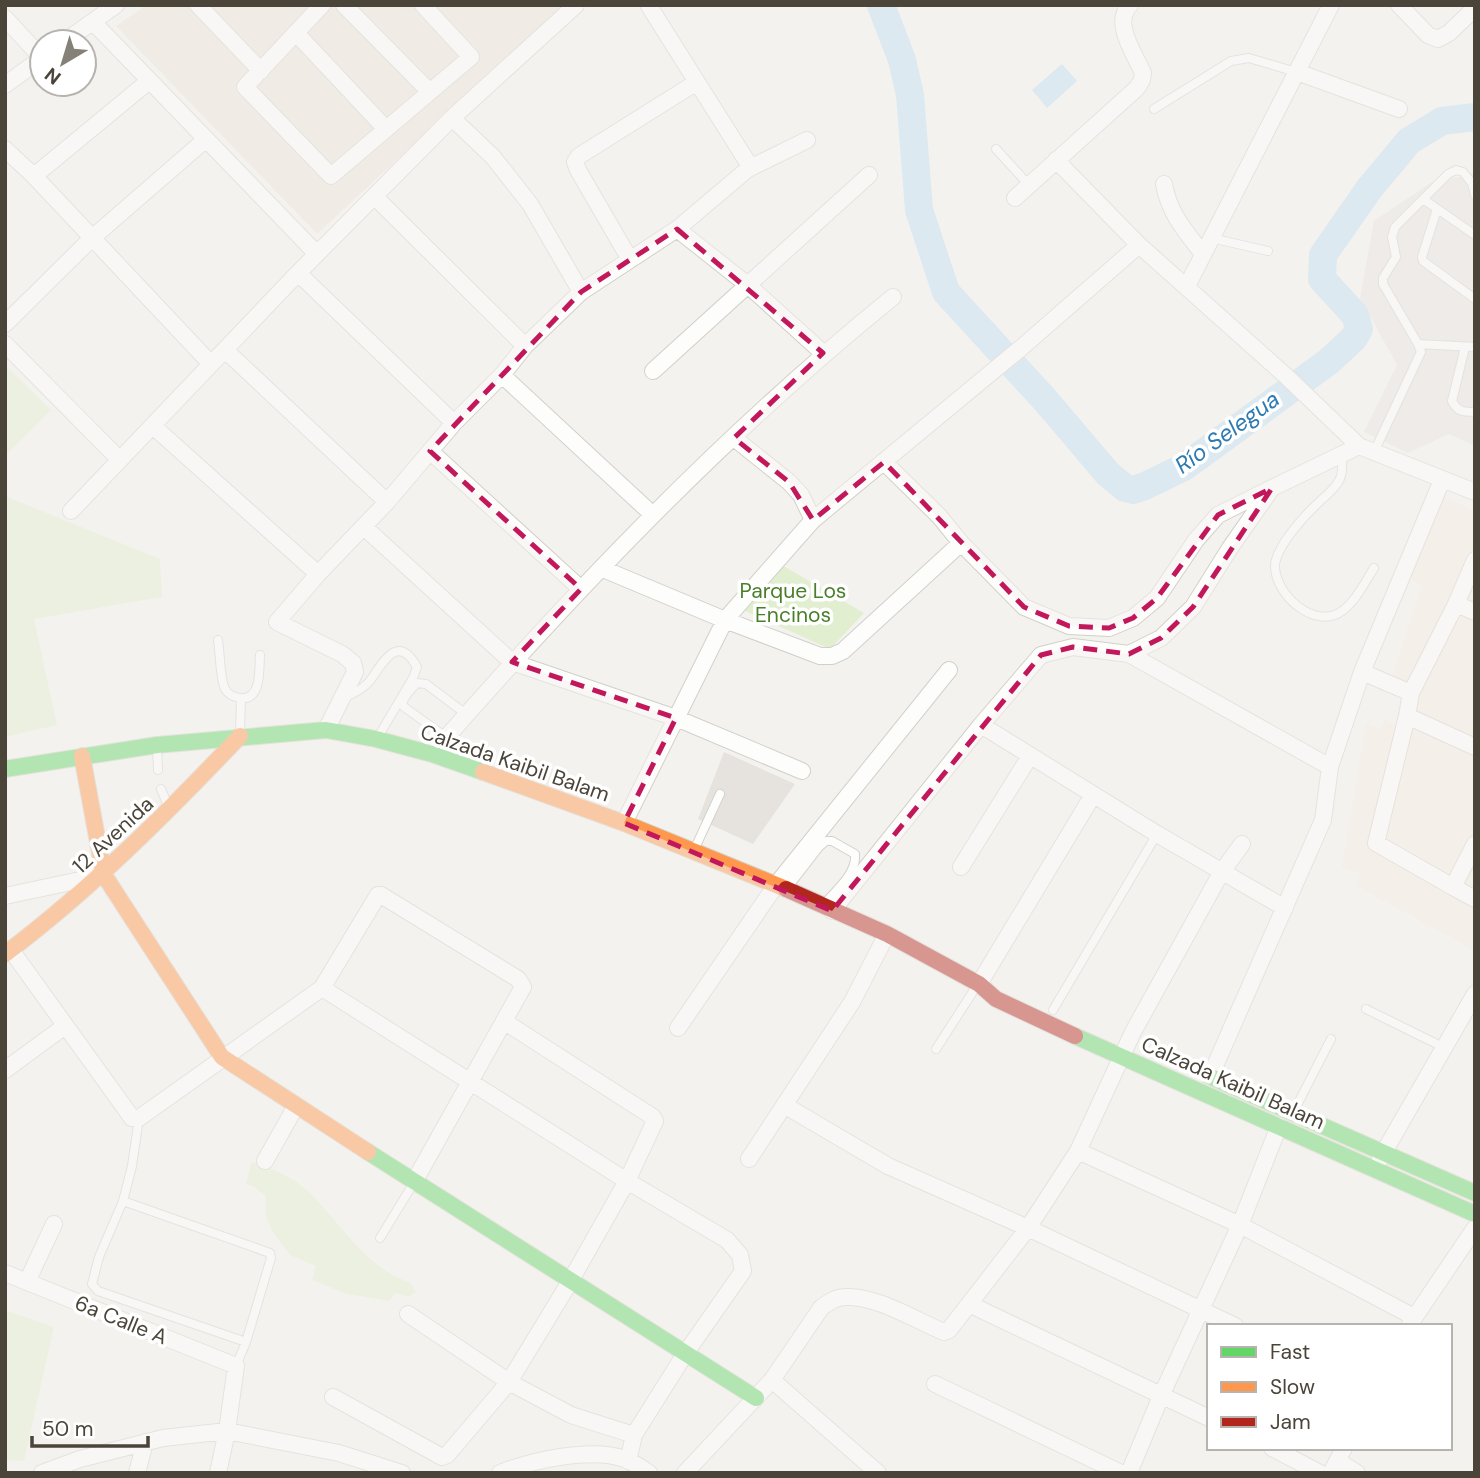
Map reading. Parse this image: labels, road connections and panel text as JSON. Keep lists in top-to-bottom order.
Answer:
{
  "streets": {
    "main road": ["Calzada Kaibil Balam", "12 Avenida"],
    "street": ["6a Calle A"]
  },
  "crossings": [
    ["Calzada Kaibil Balam", "12 Avenida"]
  ],
  "water": ["Río Selegua"],
  "parks": ["Parque Los Encinos"],
  "legend": ["Fast", "Slow", "Jam"],
  "scale_bar": "50 m",
  "north": "bottom left"
}
